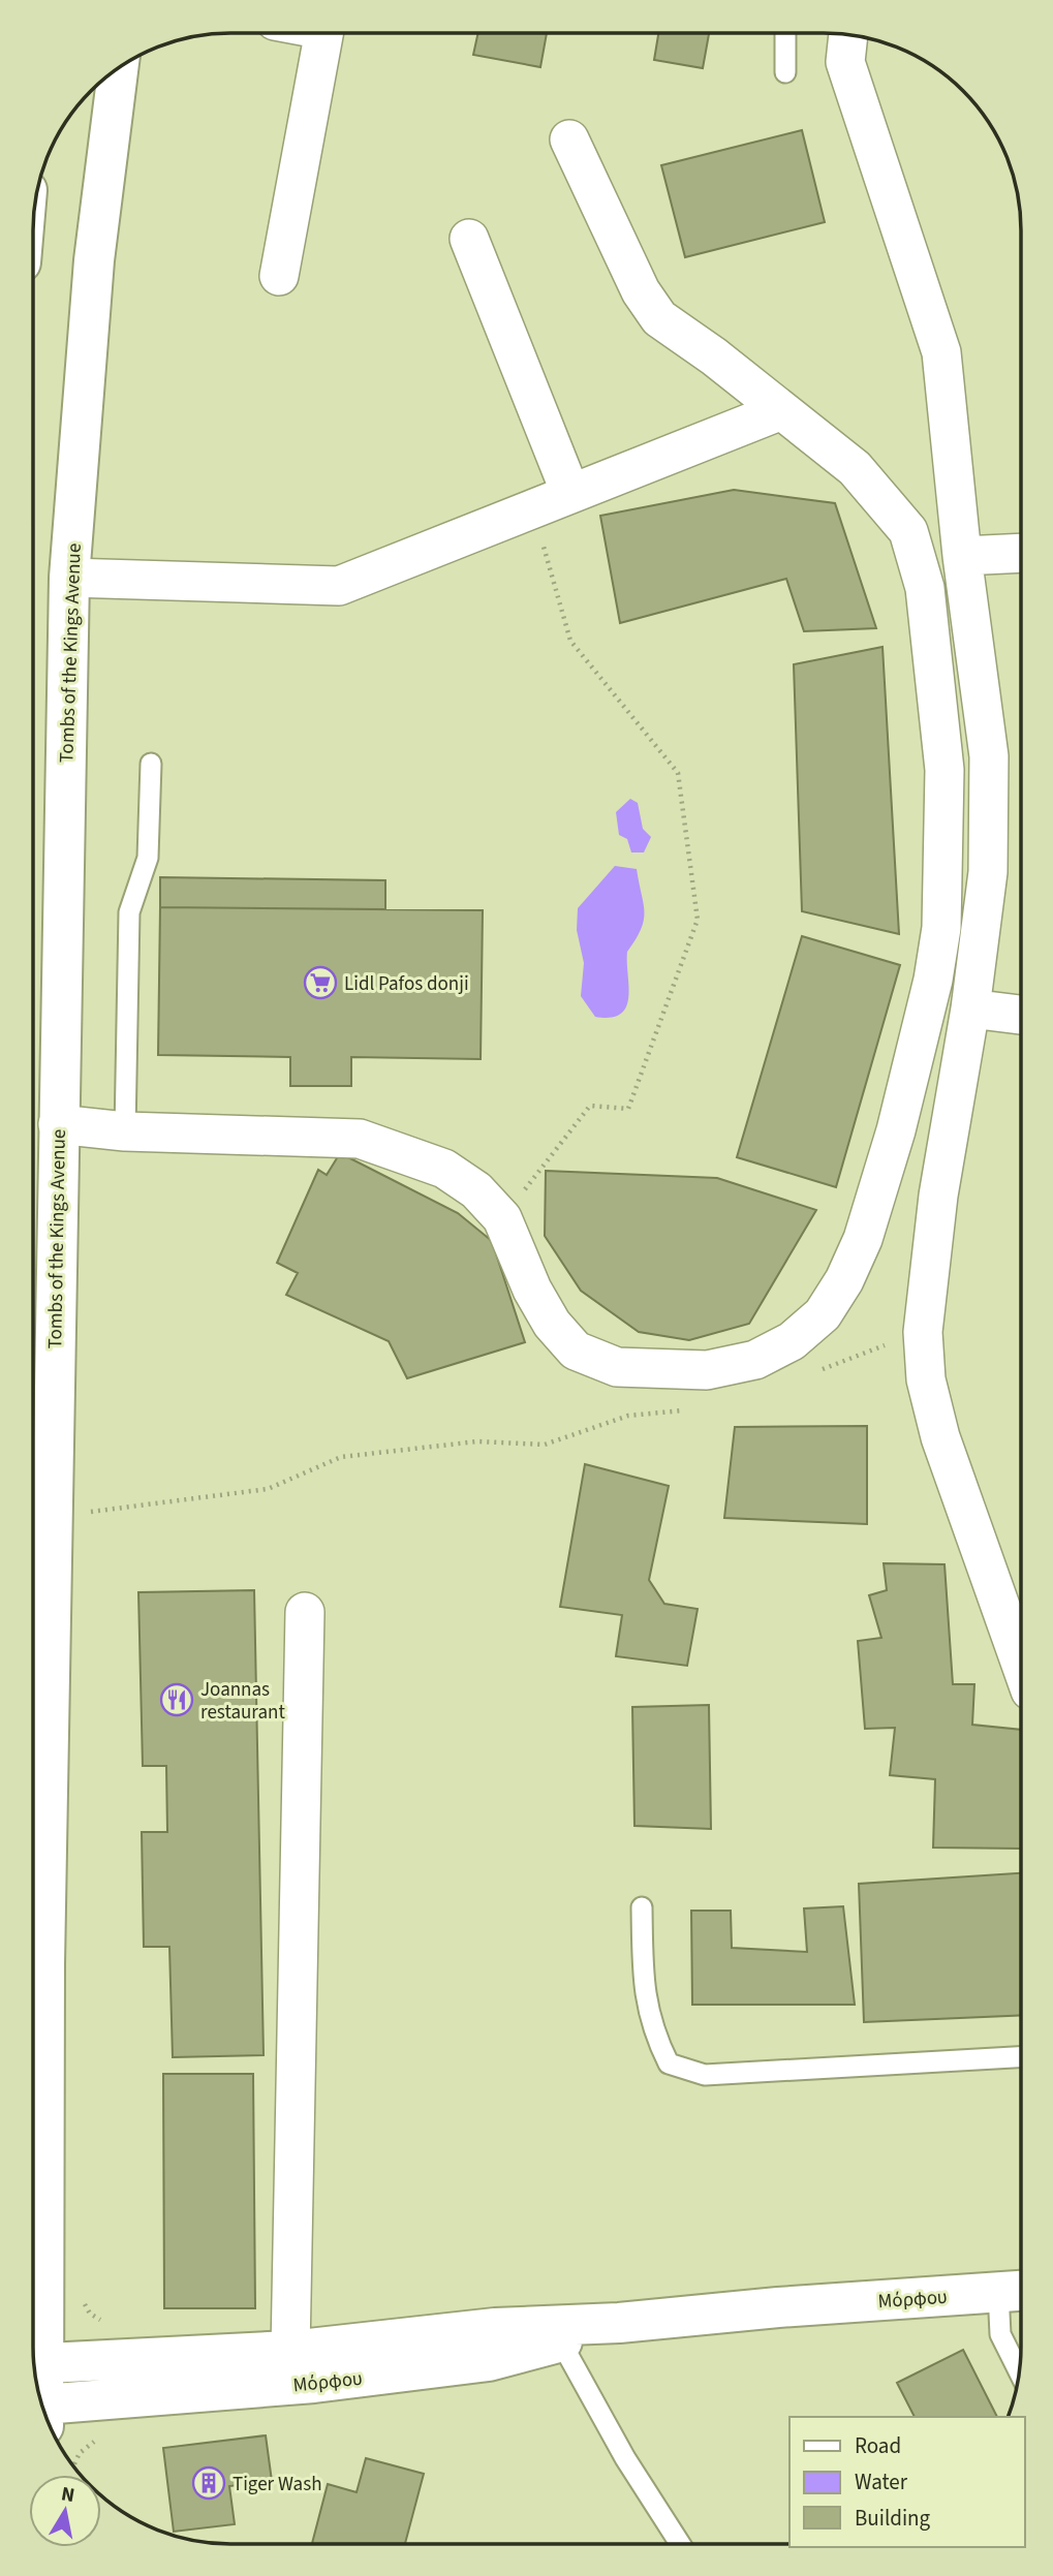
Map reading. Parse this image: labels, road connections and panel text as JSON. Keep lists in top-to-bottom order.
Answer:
{
  "streets": {
    "main road": ["Tombs of the Kings Avenue", "Μόρφου"]
  },
  "crossings": [
    ["Tombs of the Kings Avenue", "Μόρφου"]
  ],
  "places": {
    "supermarket": ["Lidl Pafos donji"],
    "restaurant": ["Joannas restaurant"],
    "building": ["Tiger Wash"]
  },
  "legend": ["Road", "Water", "Building"],
  "north": "top"
}
